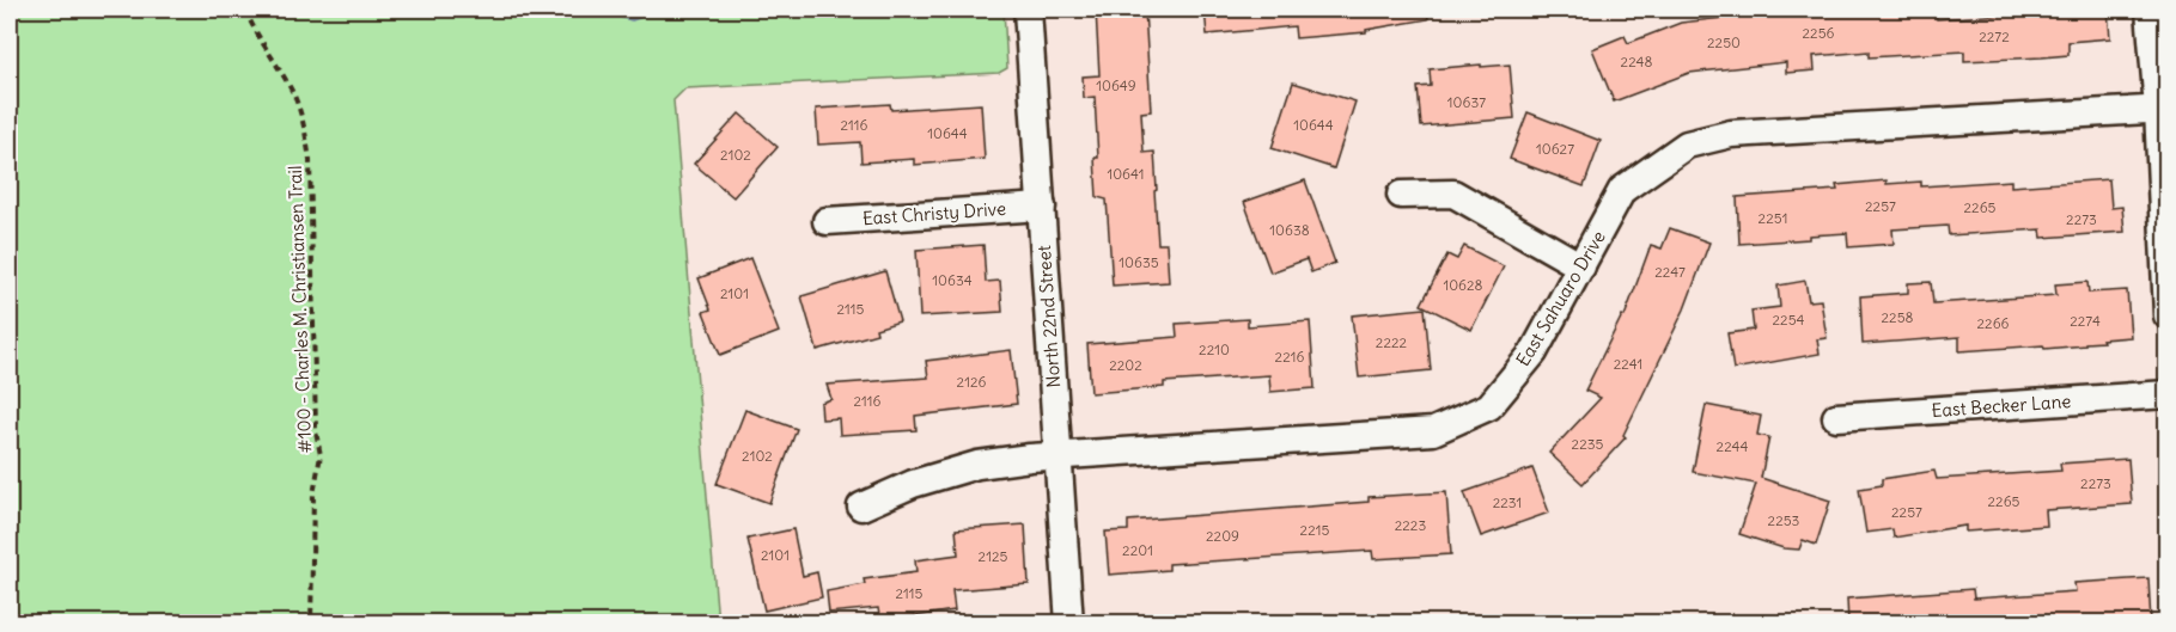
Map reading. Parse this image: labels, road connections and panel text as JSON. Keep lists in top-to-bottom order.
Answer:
{
  "streets": {
    "street": [
      "East Christy Drive",
      "East Sahuaro Drive",
      "North 22nd Street",
      "East Becker Lane"
    ],
    "path": ["#100 - Charles M. Christiansen Trail"]
  },
  "crossings": [
    ["East Christy Drive", "North 22nd Street"],
    ["East Sahuaro Drive", "North 22nd Street"]
  ],
  "house_numbers": [
    "2256",
    "2272",
    "2250",
    "2248",
    "10649",
    "10637",
    "2116",
    "10644",
    "10644",
    "10627",
    "2102",
    "10641",
    "2257",
    "2265",
    "2251",
    "2273",
    "10638",
    "10635",
    "2247",
    "10634",
    "10628",
    "2101",
    "2115",
    "2258",
    "2254",
    "2274",
    "2266",
    "2222",
    "2210",
    "2216",
    "2241",
    "2202",
    "2126",
    "2116",
    "2235",
    "2244",
    "2102",
    "2273",
    "2265",
    "2231",
    "2257",
    "2253",
    "2223",
    "2215",
    "2209",
    "2201",
    "2101",
    "2125",
    "2115"
  ]
}
